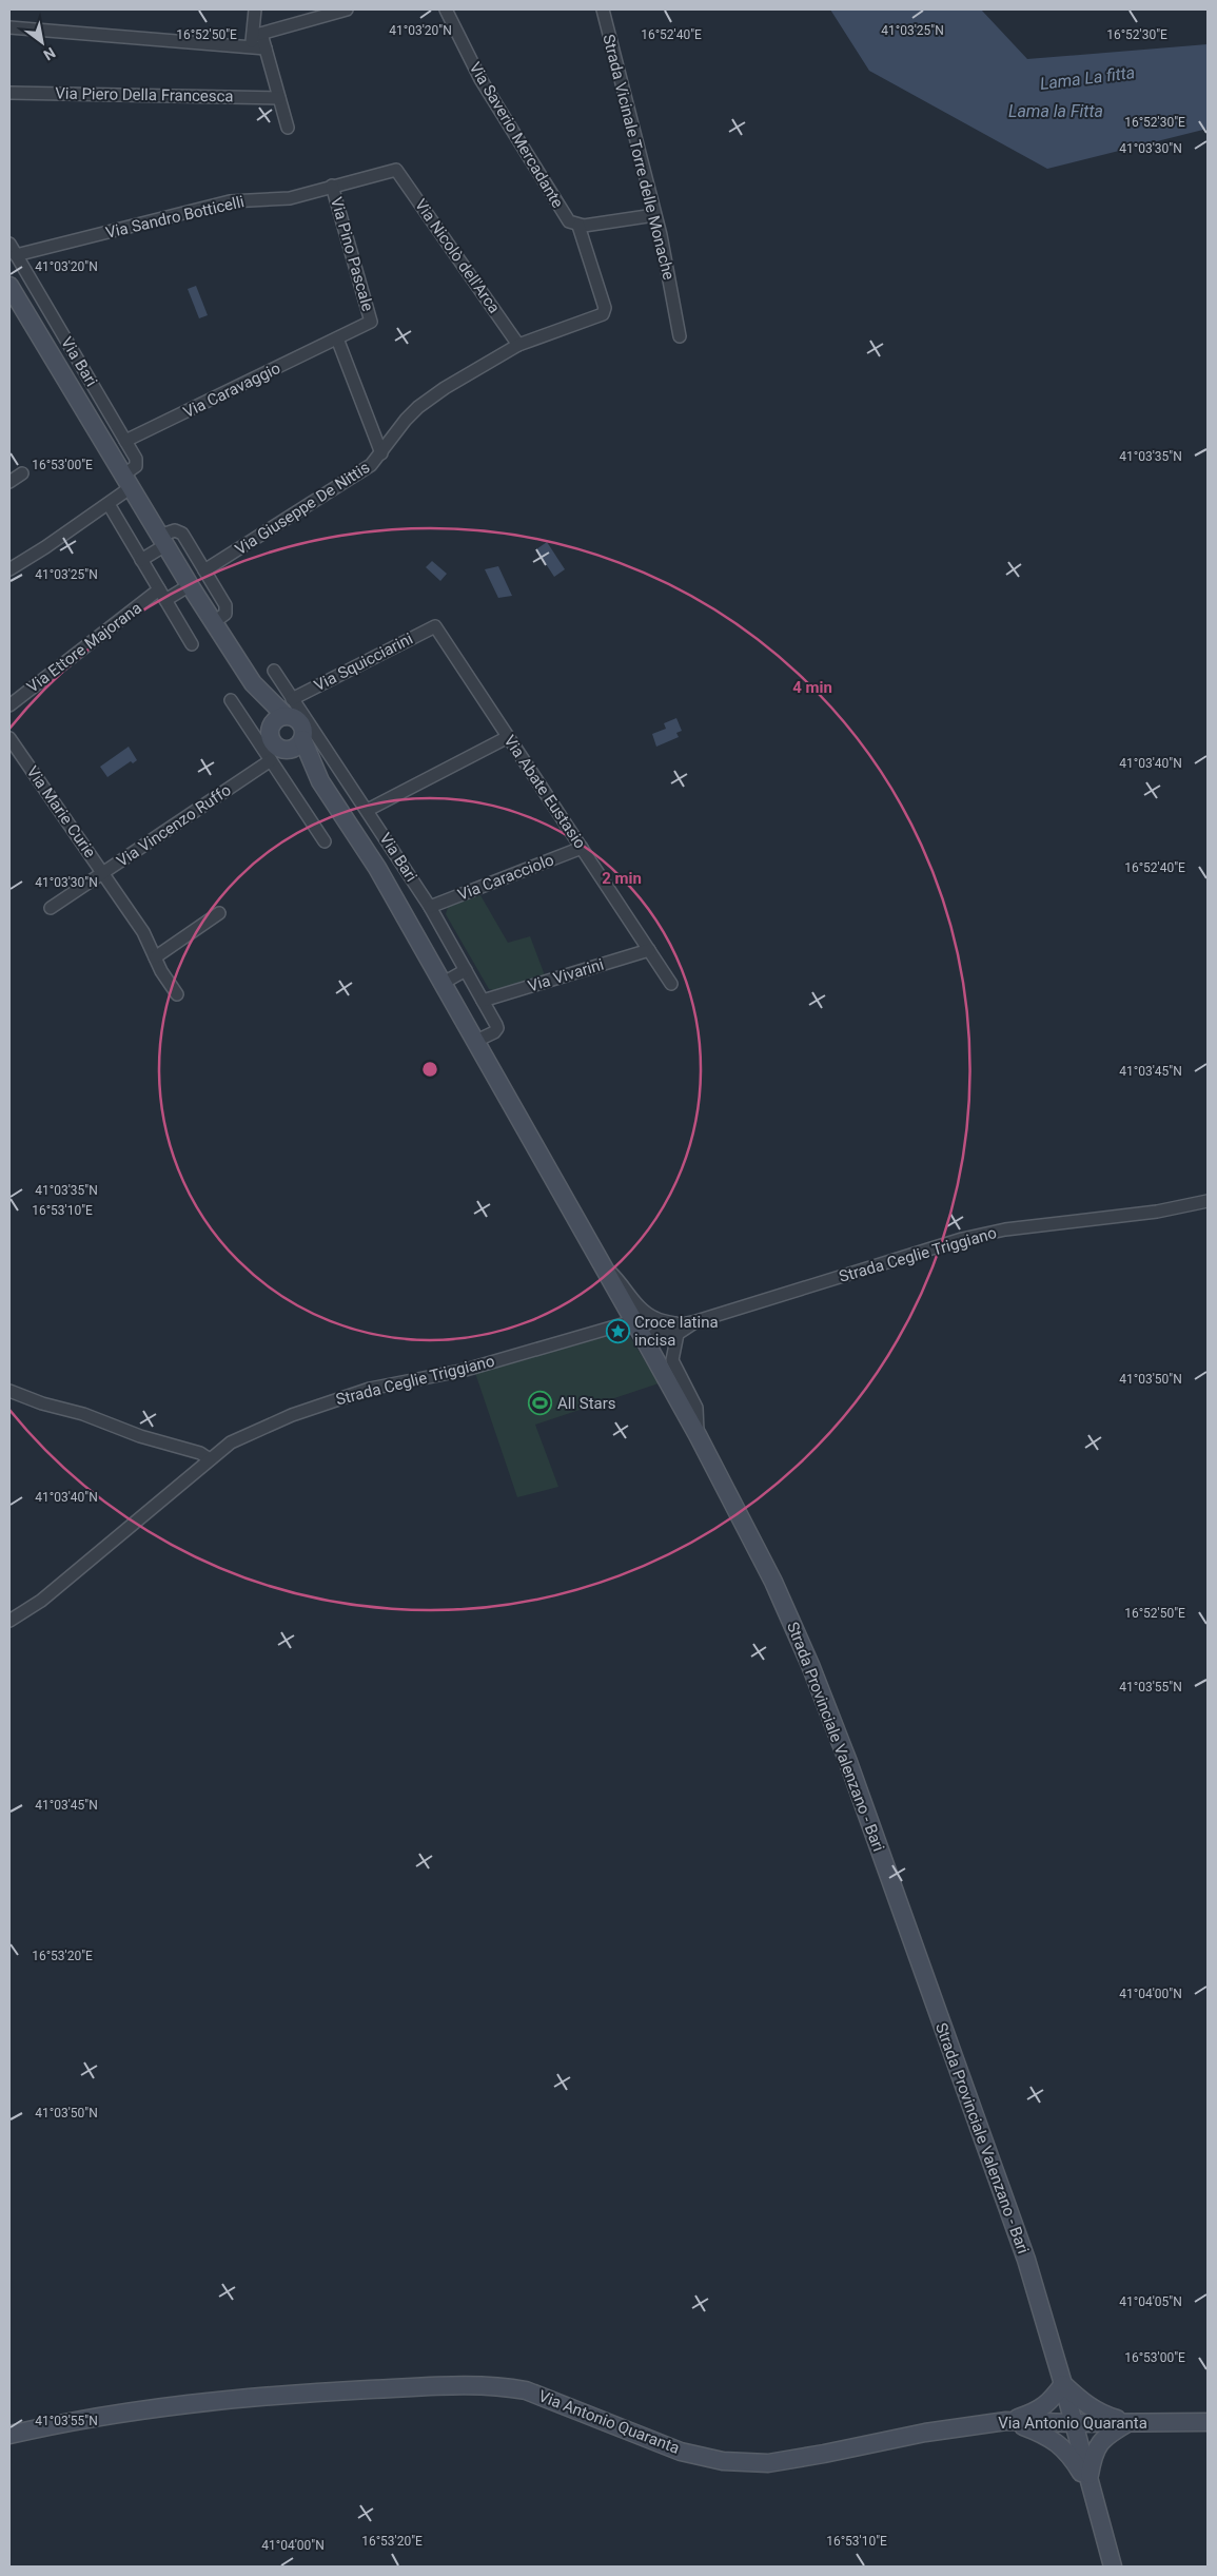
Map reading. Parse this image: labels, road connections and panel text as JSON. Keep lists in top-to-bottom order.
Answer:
{
  "streets": {
    "main road": ["Via Bari", "Strada Provinciale Valenzano - Bari", "Via Antonio Quaranta"],
    "street": [
      "Via Piero Della Francesca",
      "Via Saverio Mercadante",
      "Strada Vicinale Torre delle Monache",
      "Via Sandro Botticelli",
      "Via Pino Pascale",
      "Via Nicolò dell'Arca",
      "Via Caravaggio",
      "Via Giuseppe De Nittis",
      "Via Ettore Majorana",
      "Via Squicciarini",
      "Via Abate Eustasio",
      "Via Marie Curie",
      "Via Vincenzo Ruffo",
      "Via Caracciolo",
      "Via Vivarini",
      "Strada Ceglie Triggiano"
    ]
  },
  "crossings": [
    ["Via Saverio Mercadante", "Via Nicolò dell'Arca"],
    ["Via Saverio Mercadante", "Via Giuseppe De Nittis"],
    ["Via Sandro Botticelli", "Via Pino Pascale"],
    ["Via Sandro Botticelli", "Via Nicolò dell'Arca"],
    ["Via Sandro Botticelli", "Via Bari"],
    ["Via Pino Pascale", "Via Caravaggio"],
    ["Via Nicolò dell'Arca", "Via Giuseppe De Nittis"],
    ["Via Bari", "Via Caravaggio"],
    ["Via Bari", "Via Ettore Majorana"],
    ["Via Bari", "Via Squicciarini"],
    ["Via Bari", "Via Vincenzo Ruffo"],
    ["Via Bari", "Via Caracciolo"],
    ["Via Bari", "Via Vivarini"],
    ["Via Bari", "Strada Provinciale Valenzano - Bari"],
    ["Via Squicciarini", "Via Abate Eustasio"],
    ["Via Abate Eustasio", "Via Caracciolo"],
    ["Via Abate Eustasio", "Via Vivarini"],
    ["Via Marie Curie", "Via Vincenzo Ruffo"],
    ["Strada Ceglie Triggiano", "Strada Provinciale Valenzano - Bari"],
    ["Strada Provinciale Valenzano - Bari", "Via Antonio Quaranta"]
  ],
  "water": ["Lama La fitta", "Lama la Fitta"],
  "places": {
    "place": ["Croce latina incisa"],
    "sports": ["All Stars"]
  },
  "north": "bottom right",
  "coordinates": [
    "41°03'25\"N",
    "41°03'20\"N",
    "16°52'30\"E",
    "16°52'50\"E",
    "16°52'40\"E",
    "41°03'30\"N",
    "41°03'35\"N",
    "16°53'00\"E",
    "41°03'40\"N",
    "41°03'45\"N",
    "16°53'10\"E",
    "41°03'50\"N",
    "41°03'55\"N",
    "16°53'20\"E",
    "41°04'00\"N",
    "41°04'05\"N"
  ],
  "rings": ["4 min", "2 min"]
}
